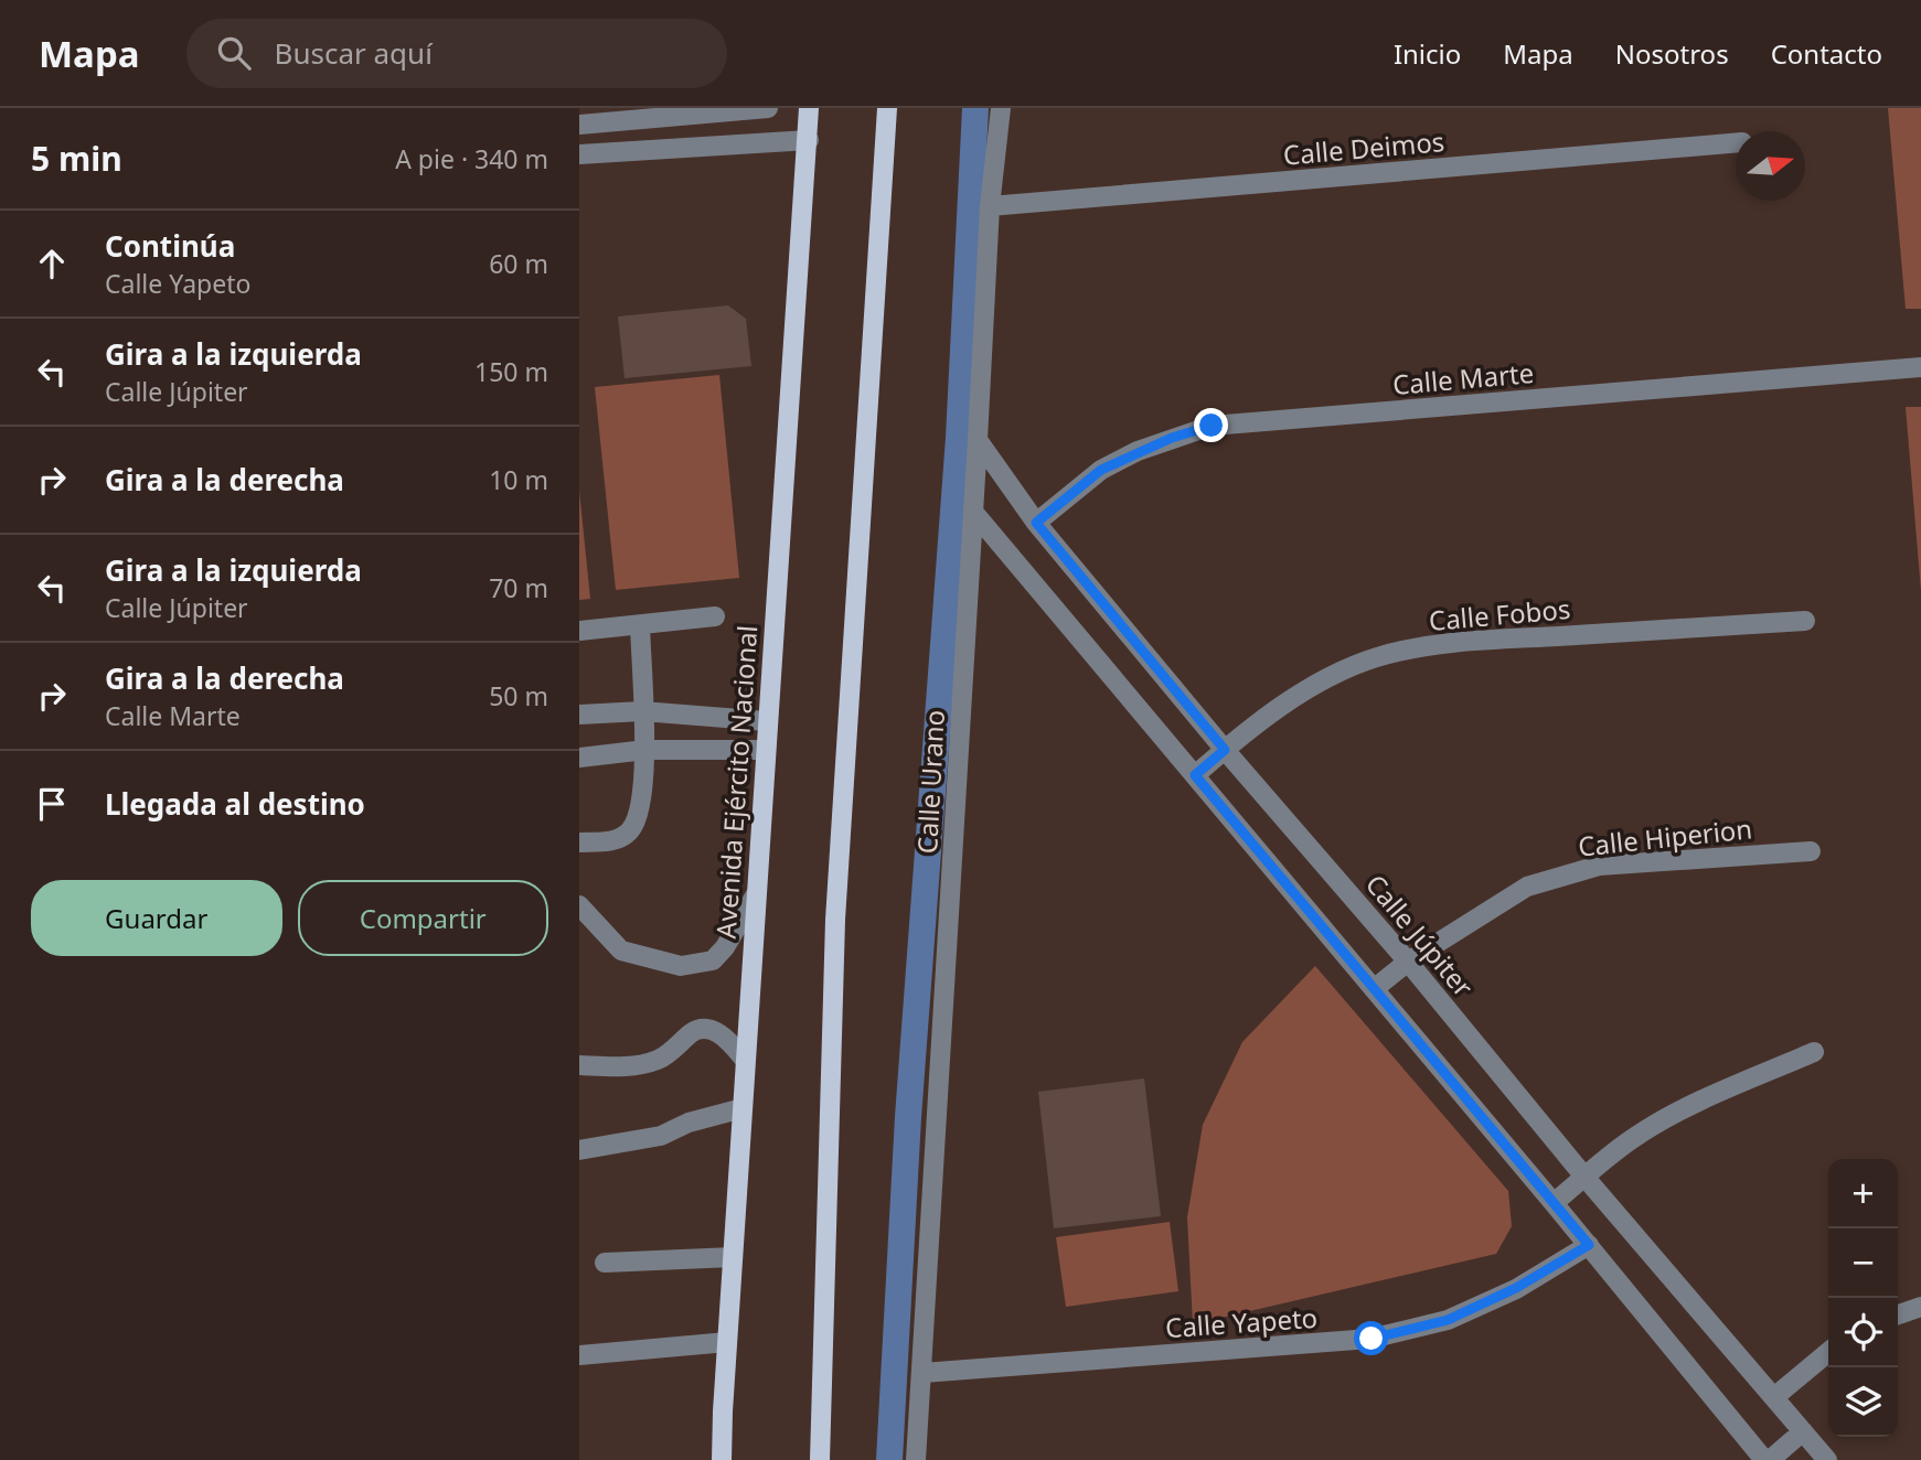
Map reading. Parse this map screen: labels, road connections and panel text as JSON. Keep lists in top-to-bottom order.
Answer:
{
  "streets": {
    "main road": ["Avenida Ejército Nacional"],
    "street": [
      "Calle Deimos",
      "Calle Marte",
      "Calle Fobos",
      "Calle Urano",
      "Calle Hiperion",
      "Calle Júpiter",
      "Calle Yapeto"
    ]
  },
  "crossings": [
    ["Calle Deimos", "Calle Urano"],
    ["Calle Marte", "Calle Júpiter"],
    ["Calle Fobos", "Calle Júpiter"],
    ["Calle Urano", "Calle Júpiter"],
    ["Calle Urano", "Calle Yapeto"],
    ["Calle Hiperion", "Calle Júpiter"]
  ],
  "north": "right",
  "page": {
    "header": "Mapa",
    "search": "Buscar aquí",
    "nav": [
      "Inicio",
      "Mapa",
      "Nosotros",
      "Contacto"
    ],
    "heading": ["5 min", "A pie · 340 m"],
    "list": [
      ["Continúa", "Calle Yapeto", "60 m"],
      ["Gira a la izquierda", "Calle Júpiter", "150 m"],
      ["Gira a la derecha", "10 m"],
      ["Gira a la izquierda", "Calle Júpiter", "70 m"],
      ["Gira a la derecha", "Calle Marte", "50 m"],
      "Llegada al destino"
    ],
    "buttons": ["Guardar", "Compartir"],
    "map_buttons": ["+", "−"]
  }
}
